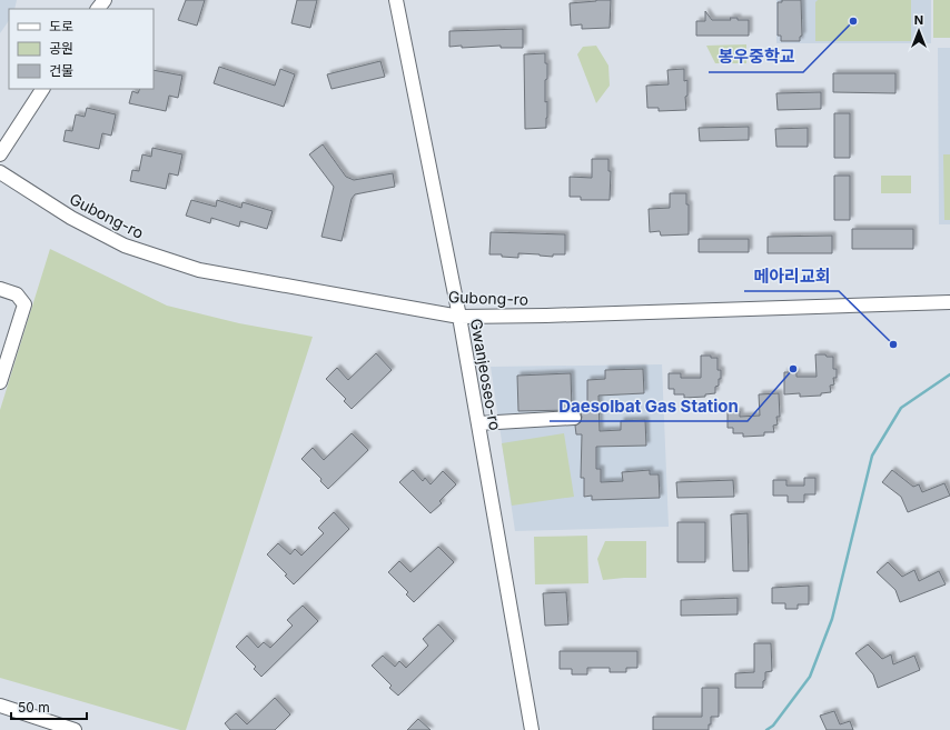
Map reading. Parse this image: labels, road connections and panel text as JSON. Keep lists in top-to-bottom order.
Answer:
{
  "streets": {
    "street": ["Gubong-ro", "Gwanjeoseo-ro"]
  },
  "crossings": [
    ["Gubong-ro", "Gwanjeoseo-ro"]
  ],
  "places": ["봉우중학교", "메아리교회", "Daesolbat Gas Station"],
  "legend": ["도로", "공원", "건물"],
  "scale_bar": "50 m",
  "north": "top"
}
